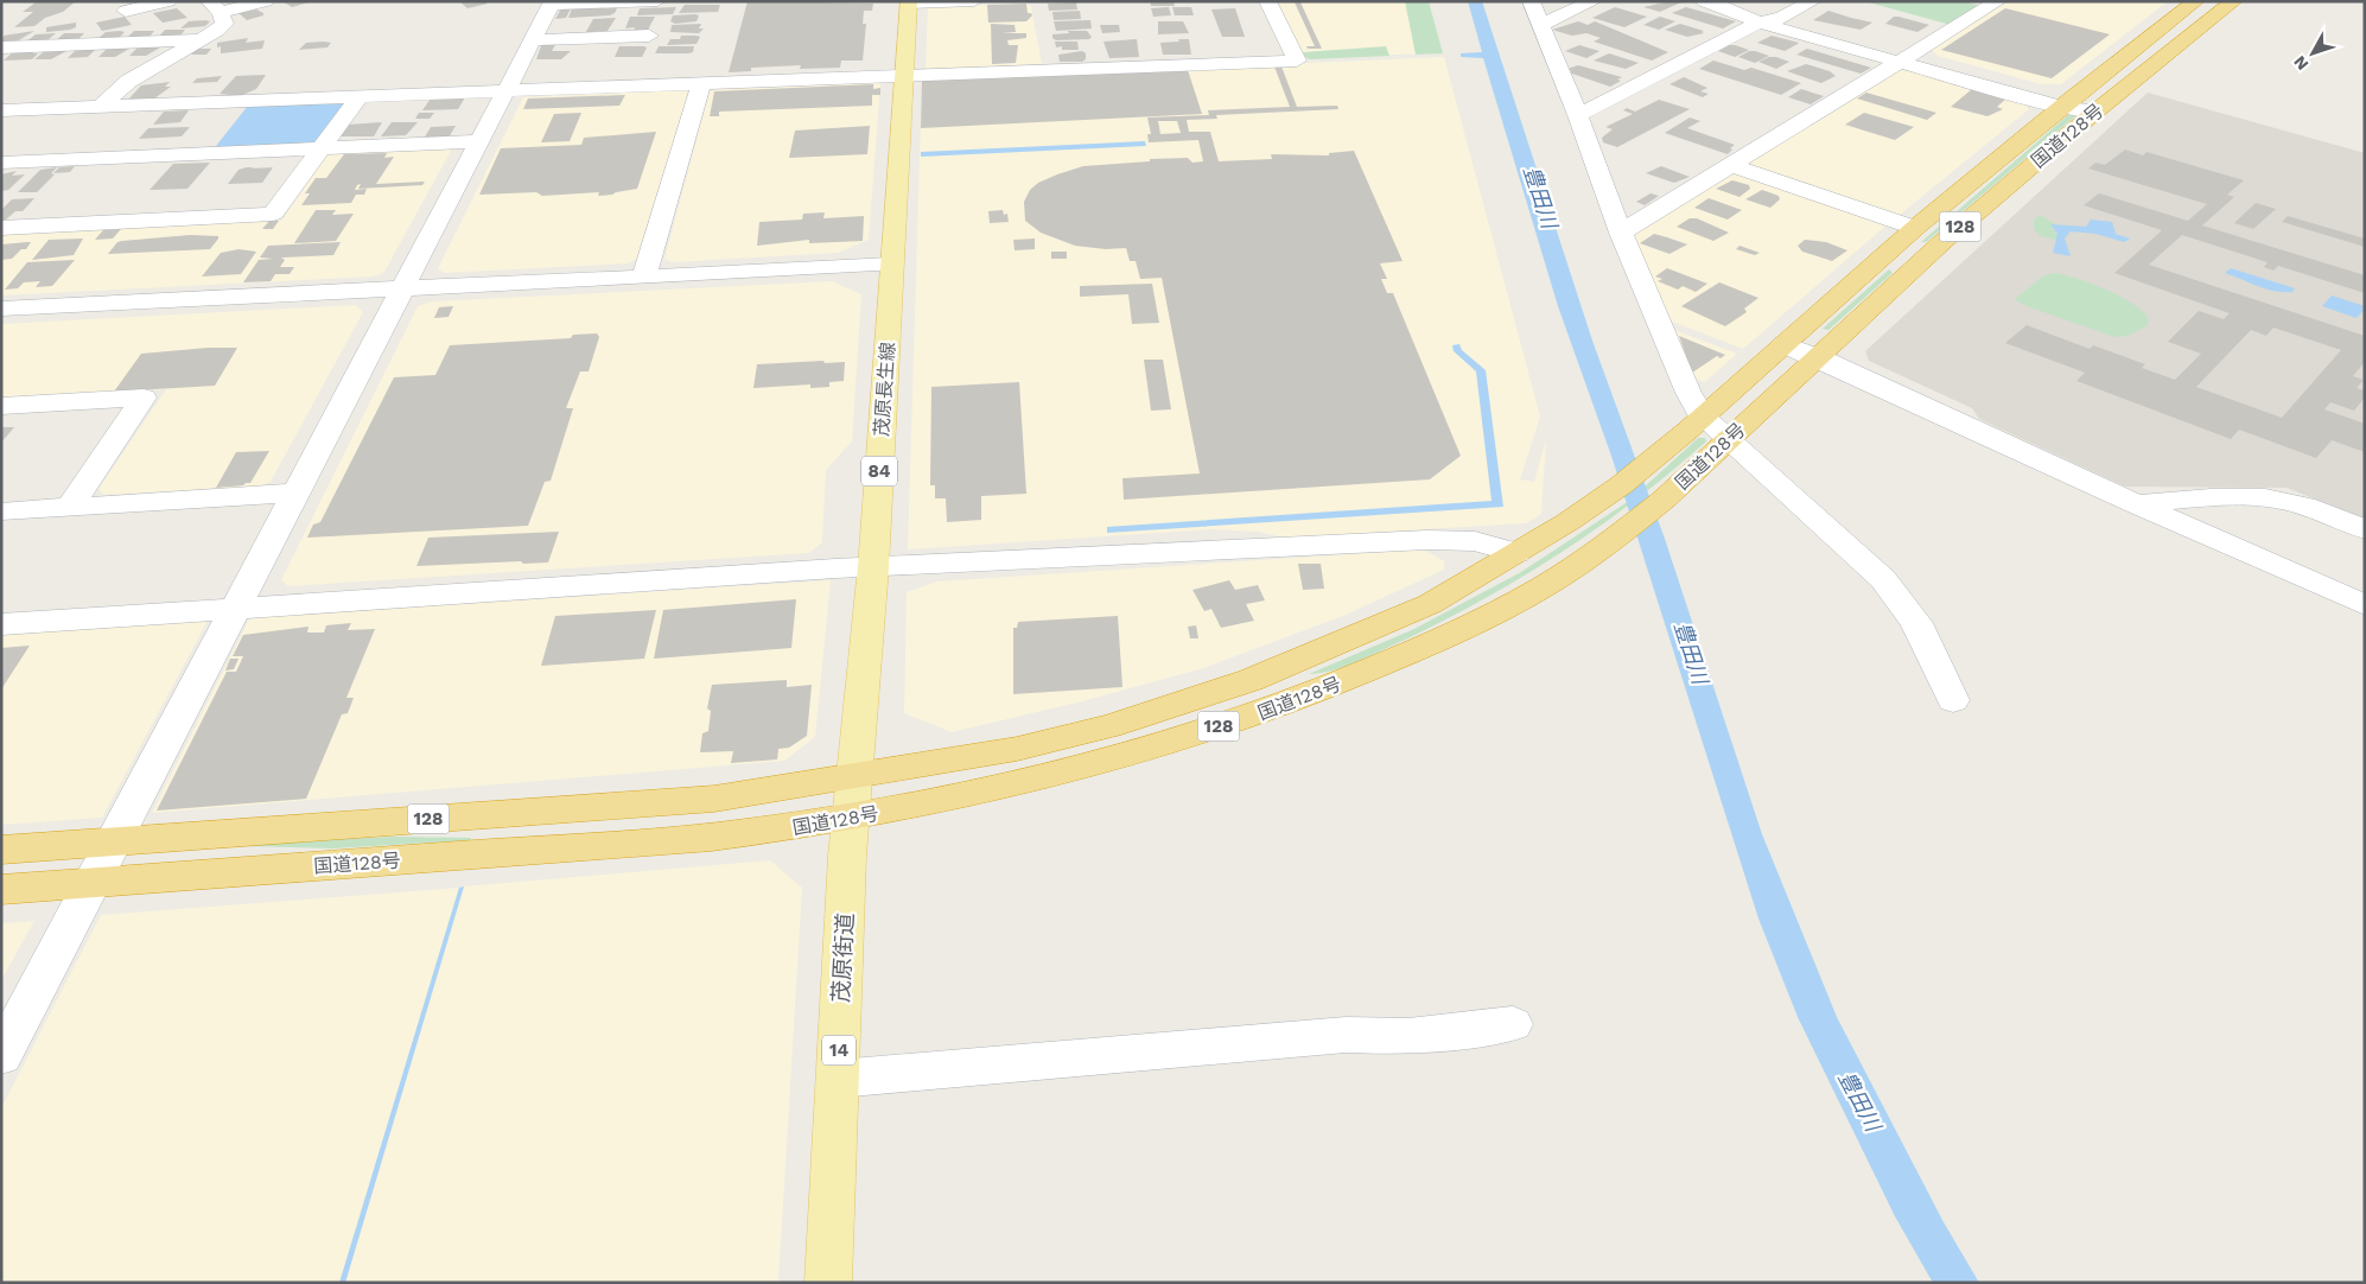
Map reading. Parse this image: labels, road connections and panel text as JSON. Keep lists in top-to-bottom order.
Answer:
{
  "streets": {
    "highway": ["国道128号", "128"],
    "main road": [
      "茂原長生線",
      "84",
      "茂原街道",
      "14"
    ]
  },
  "crossings": [
    ["国道128号", "茂原長生線"],
    ["国道128号", "茂原街道"],
    ["茂原長生線", "茂原街道"]
  ],
  "water": ["豊田川"],
  "north": "bottom left"
}
